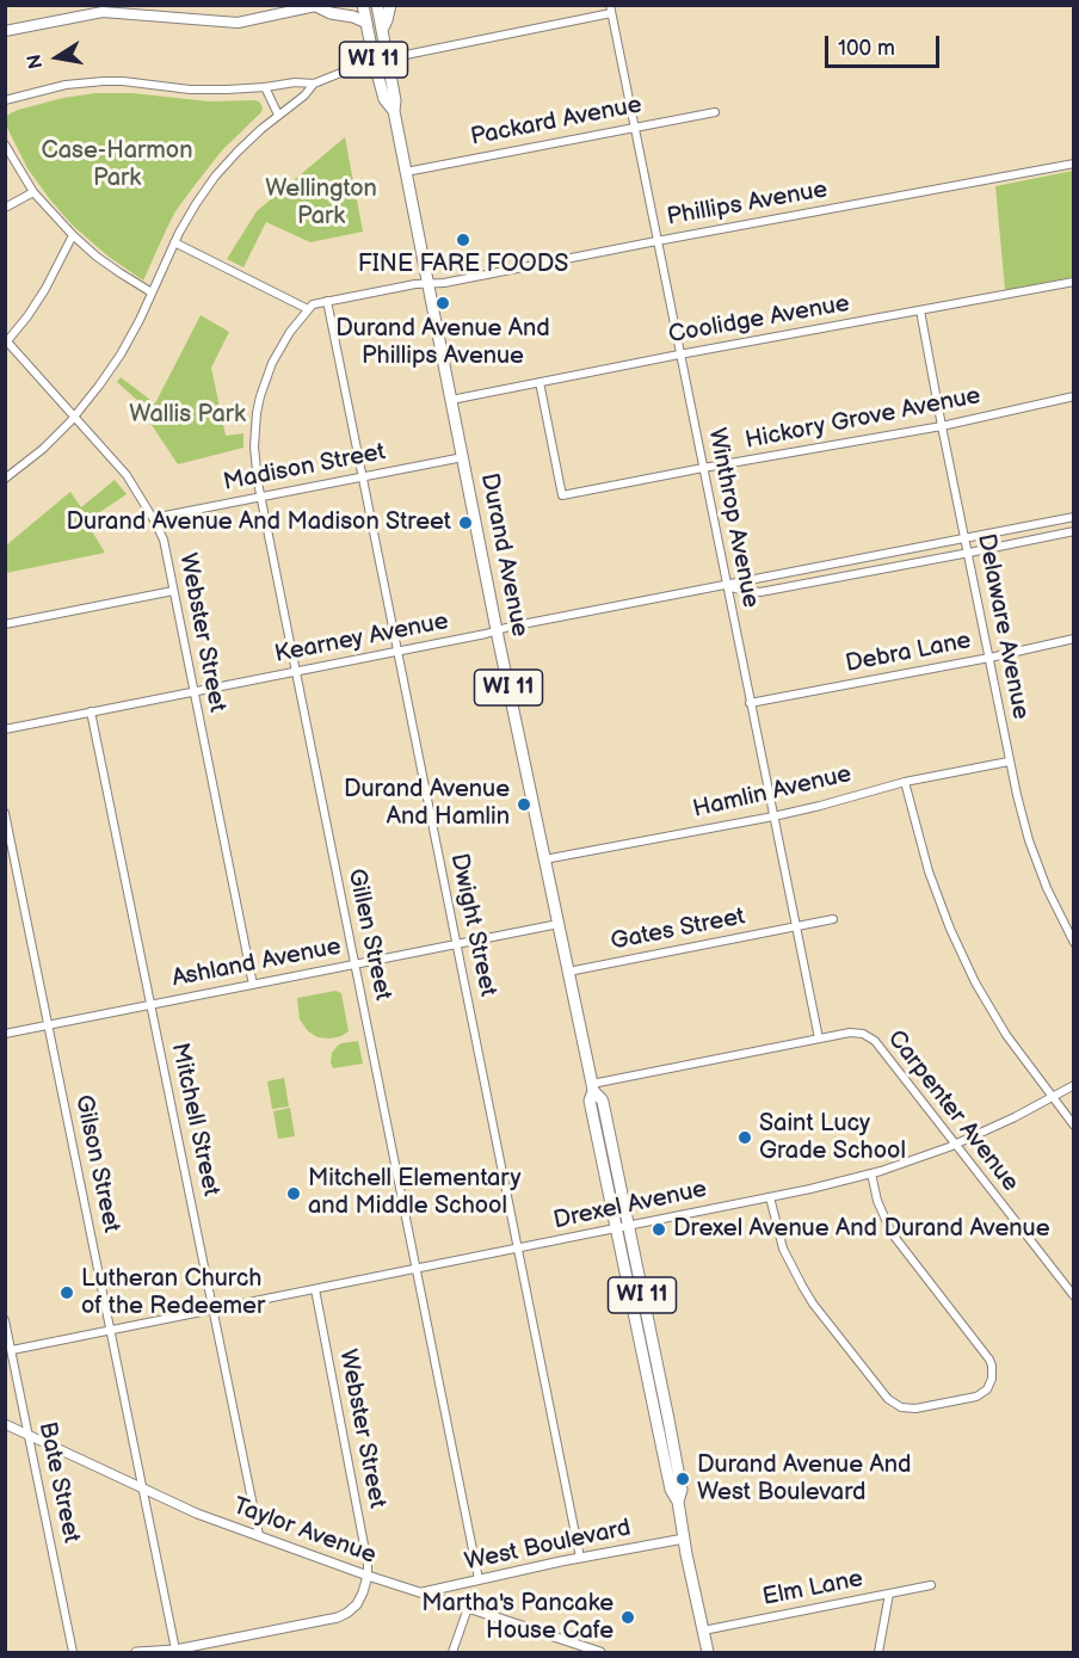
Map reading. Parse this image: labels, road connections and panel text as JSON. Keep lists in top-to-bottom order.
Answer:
{
  "streets": {
    "main road": ["WI 11", "Durand Avenue"],
    "street": [
      "Packard Avenue",
      "Phillips Avenue",
      "Coolidge Avenue",
      "Hickory Grove Avenue",
      "Madison Street",
      "Winthrop Avenue",
      "Delaware Avenue",
      "Webster Street",
      "Kearney Avenue",
      "Debra Lane",
      "Hamlin Avenue",
      "Dwight Street",
      "Gates Street",
      "Gillen Street",
      "Ashland Avenue",
      "Carpenter Avenue",
      "Mitchell Street",
      "Gilson Street",
      "Drexel Avenue",
      "Bate Street",
      "Taylor Avenue",
      "West Boulevard",
      "Elm Lane"
    ]
  },
  "crossings": [
    ["Packard Avenue", "Winthrop Avenue"],
    ["Packard Avenue", "Durand Avenue"],
    ["Phillips Avenue", "Winthrop Avenue"],
    ["Phillips Avenue", "Durand Avenue"],
    ["Phillips Avenue", "Dwight Street"],
    ["Phillips Avenue", "Gillen Street"],
    ["Coolidge Avenue", "Hickory Grove Avenue"],
    ["Coolidge Avenue", "Winthrop Avenue"],
    ["Coolidge Avenue", "Durand Avenue"],
    ["Coolidge Avenue", "Delaware Avenue"],
    ["Hickory Grove Avenue", "Winthrop Avenue"],
    ["Hickory Grove Avenue", "Delaware Avenue"],
    ["Madison Street", "Durand Avenue"],
    ["Madison Street", "Webster Street"],
    ["Madison Street", "Dwight Street"],
    ["Madison Street", "Gillen Street"],
    ["Winthrop Avenue", "Kearney Avenue"],
    ["Winthrop Avenue", "Debra Lane"],
    ["Winthrop Avenue", "Hamlin Avenue"],
    ["Winthrop Avenue", "Gates Street"],
    ["Winthrop Avenue", "Carpenter Avenue"],
    ["Durand Avenue", "Kearney Avenue"],
    ["Durand Avenue", "Hamlin Avenue"],
    ["Durand Avenue", "Gates Street"],
    ["Durand Avenue", "Ashland Avenue"],
    ["Durand Avenue", "Carpenter Avenue"],
    ["Durand Avenue", "Drexel Avenue"],
    ["Durand Avenue", "West Boulevard"],
    ["Durand Avenue", "Elm Lane"],
    ["Delaware Avenue", "Kearney Avenue"],
    ["Delaware Avenue", "Debra Lane"],
    ["Delaware Avenue", "Hamlin Avenue"],
    ["Webster Street", "Kearney Avenue"],
    ["Webster Street", "Ashland Avenue"],
    ["Webster Street", "Drexel Avenue"],
    ["Webster Street", "Taylor Avenue"],
    ["Kearney Avenue", "Dwight Street"],
    ["Kearney Avenue", "Gillen Street"],
    ["Kearney Avenue", "Mitchell Street"],
    ["Dwight Street", "Ashland Avenue"],
    ["Dwight Street", "Drexel Avenue"],
    ["Dwight Street", "West Boulevard"],
    ["Gillen Street", "Ashland Avenue"],
    ["Gillen Street", "Drexel Avenue"],
    ["Gillen Street", "West Boulevard"],
    ["Ashland Avenue", "Mitchell Street"],
    ["Ashland Avenue", "Gilson Street"],
    ["Carpenter Avenue", "Drexel Avenue"],
    ["Mitchell Street", "Drexel Avenue"],
    ["Mitchell Street", "Taylor Avenue"],
    ["Gilson Street", "Drexel Avenue"],
    ["Gilson Street", "Taylor Avenue"],
    ["Drexel Avenue", "Bate Street"],
    ["Bate Street", "Taylor Avenue"],
    ["Taylor Avenue", "West Boulevard"]
  ],
  "parks": ["Case-Harmon Park", "Wellington Park", "Wallis Park"],
  "places": [
    "FINE FARE FOODS",
    "Durand Avenue And Phillips Avenue",
    "Durand Avenue And Madison Street",
    "Durand Avenue And Hamlin",
    "Saint Lucy Grade School",
    "Mitchell Elementary and Middle School",
    "Drexel Avenue And Durand Avenue",
    "Lutheran Church of the Redeemer",
    "Durand Avenue And West Boulevard",
    "Martha's Pancake House Cafe"
  ],
  "scale_bar": "100 m",
  "north": "left"
}
